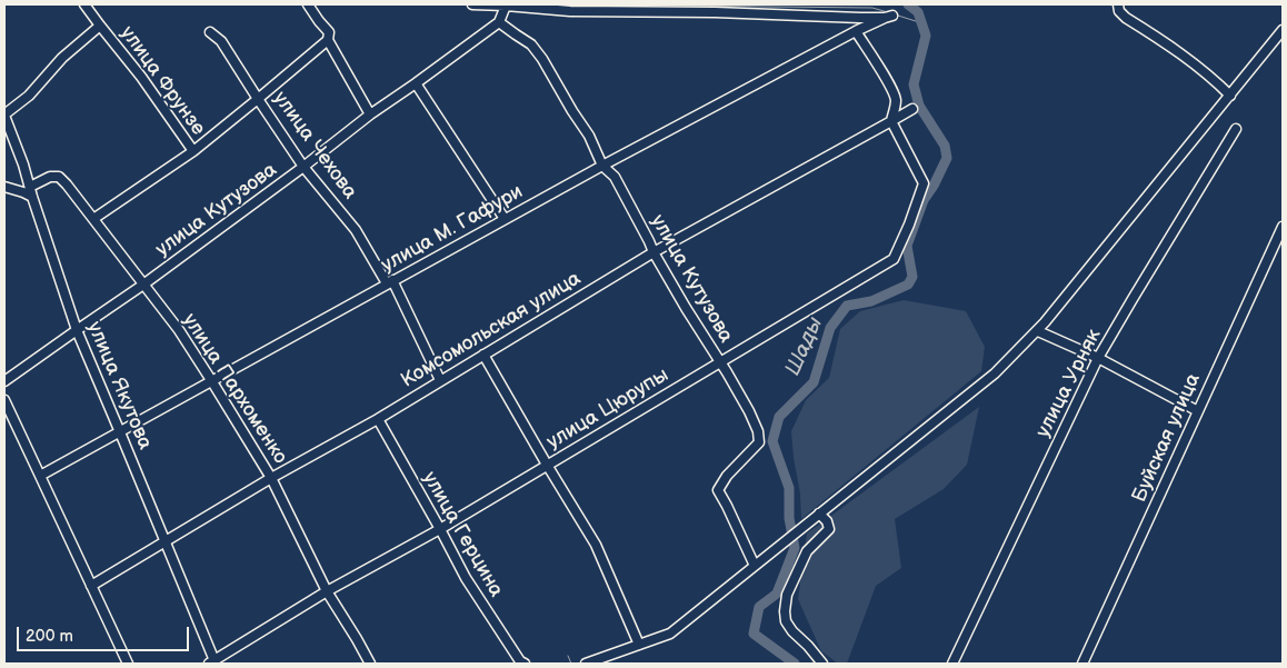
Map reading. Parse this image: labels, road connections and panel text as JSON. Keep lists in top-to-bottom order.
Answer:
{
  "streets": {
    "street": [
      "улица Фрунзе",
      "улица Чехова",
      "улица Кутузова",
      "улица М. Гафури",
      "Комсомольская улица",
      "улица Урняк",
      "улица Якутова",
      "улица Пархоменко",
      "улица Цюрупы",
      "Буйская улица",
      "улица Герцина"
    ]
  },
  "crossings": [
    ["улица Фрунзе", "улица Чехова"],
    ["улица Фрунзе", "улица Пархоменко"],
    ["улица Чехова", "улица Кутузова"],
    ["улица Чехова", "улица М. Гафури"],
    ["улица Чехова", "Комсомольская улица"],
    ["улица Кутузова", "улица М. Гафури"],
    ["улица Кутузова", "Комсомольская улица"],
    ["улица Кутузова", "улица Якутова"],
    ["улица Кутузова", "улица Пархоменко"],
    ["улица Кутузова", "улица Цюрупы"],
    ["улица М. Гафури", "улица Якутова"],
    ["улица М. Гафури", "улица Пархоменко"],
    ["Комсомольская улица", "улица Якутова"],
    ["Комсомольская улица", "улица Пархоменко"],
    ["Комсомольская улица", "улица Цюрупы"],
    ["Комсомольская улица", "улица Герцина"],
    ["улица Якутова", "улица Пархоменко"],
    ["улица Якутова", "улица Цюрупы"],
    ["улица Пархоменко", "улица Цюрупы"],
    ["улица Цюрупы", "улица Герцина"]
  ],
  "water": ["Шады"],
  "scale_bar": "200 m"
}
